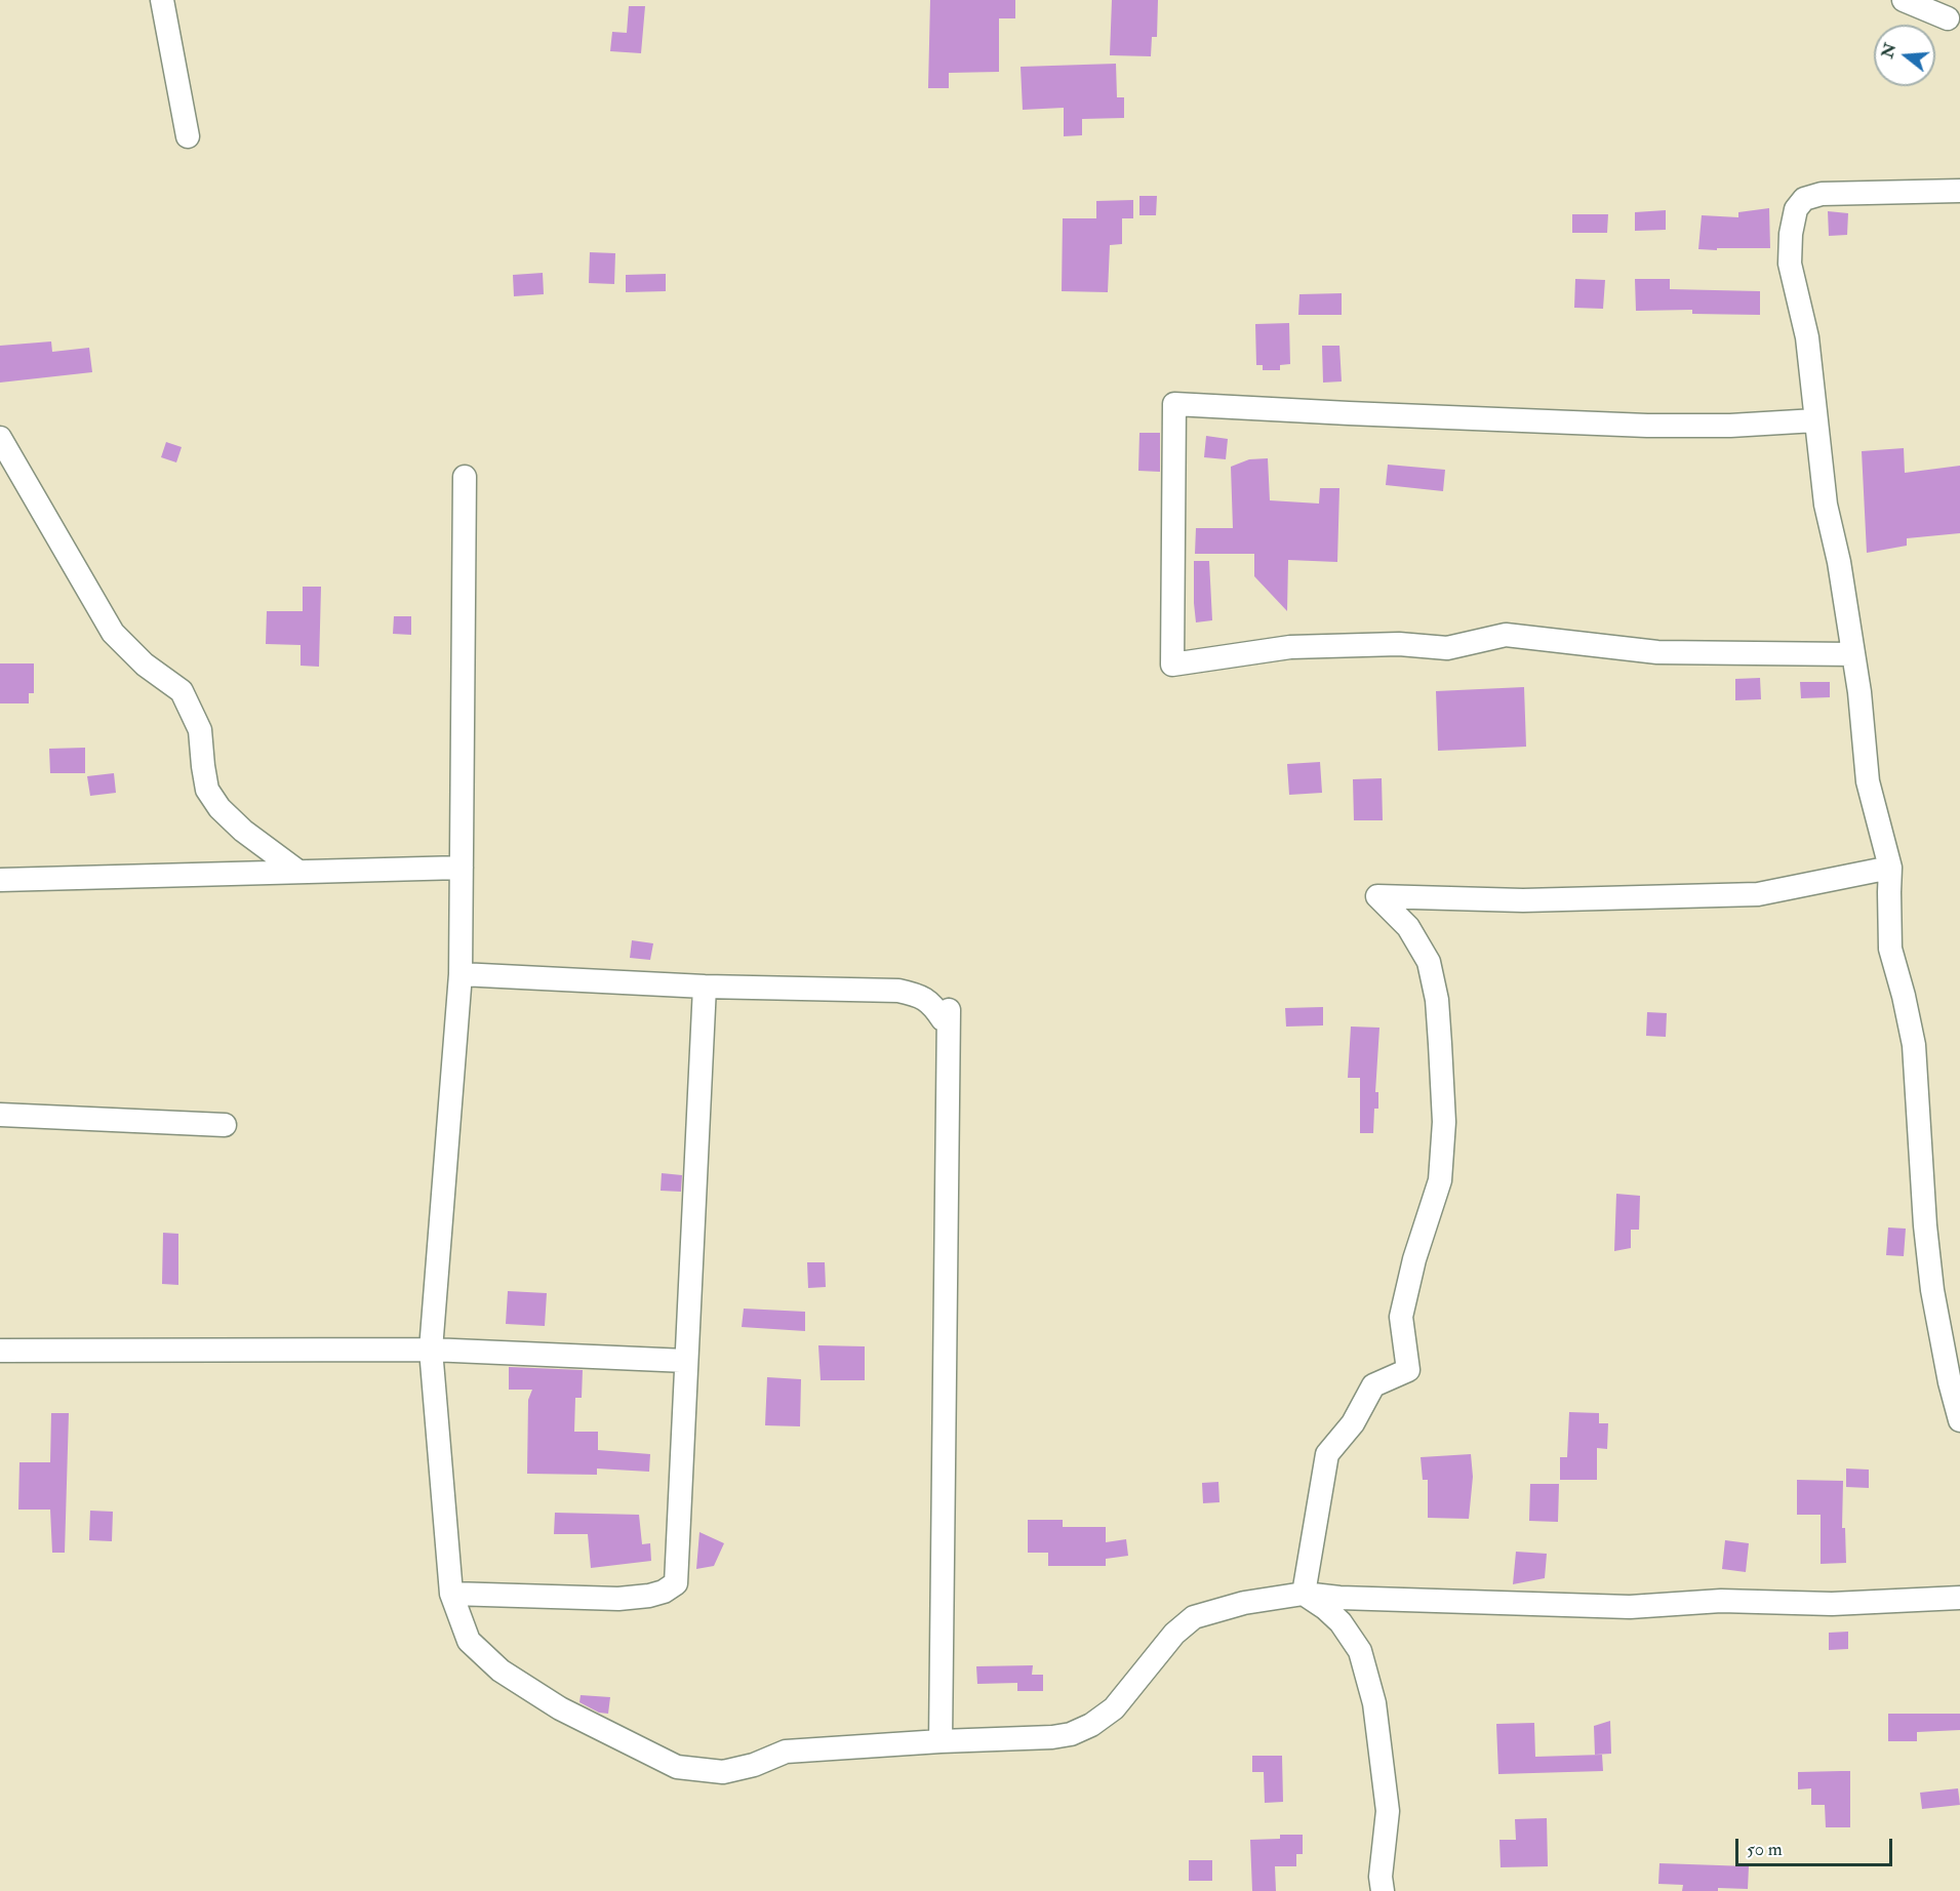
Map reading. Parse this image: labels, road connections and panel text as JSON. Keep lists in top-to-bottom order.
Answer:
{
  "scale_bar": "50 m",
  "north": "left"
}
